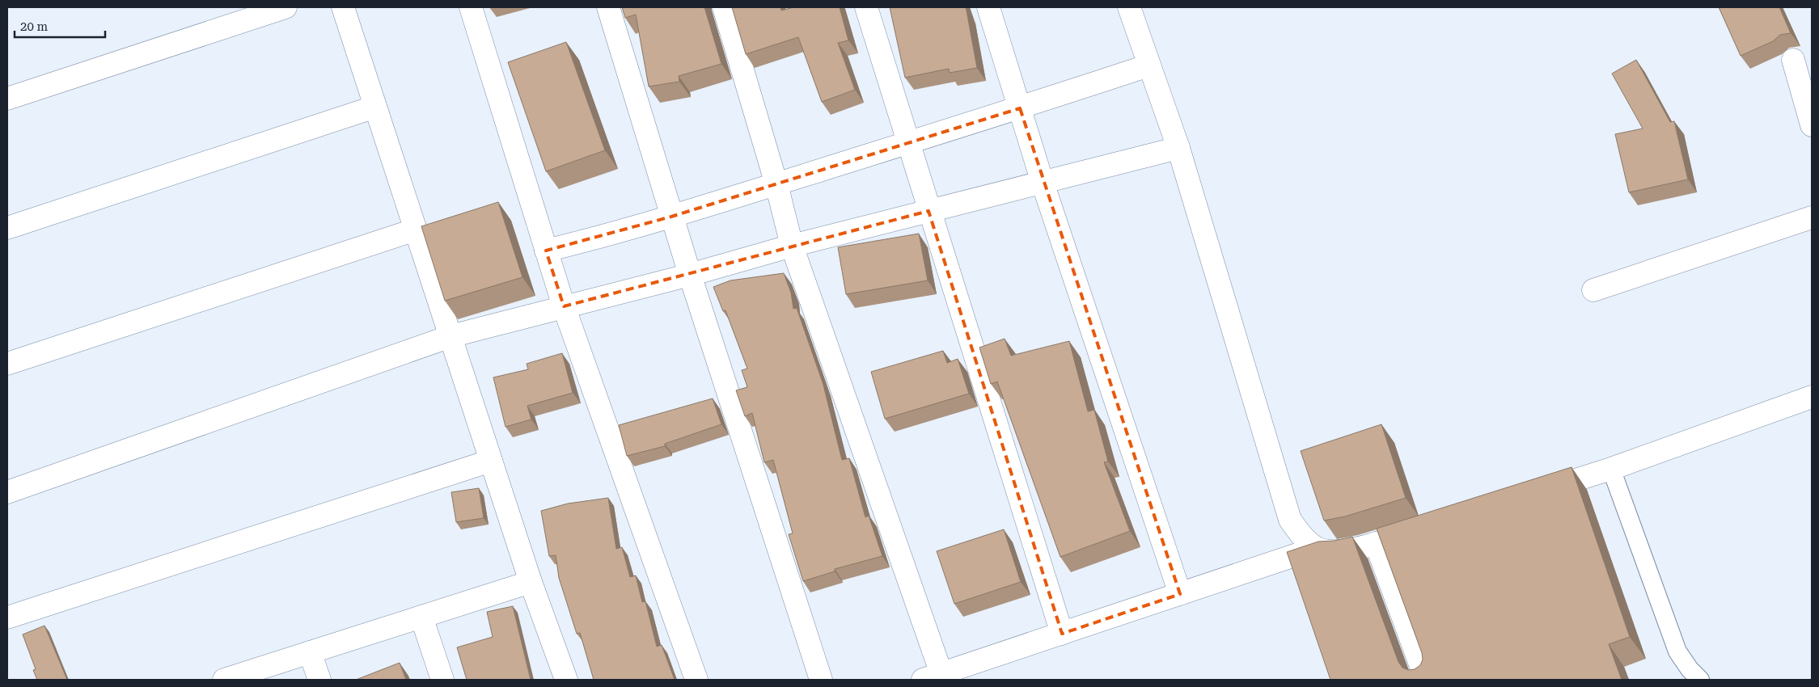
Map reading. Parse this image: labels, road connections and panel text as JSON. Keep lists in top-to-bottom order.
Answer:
{
  "scale_bar": "20 m"
}
